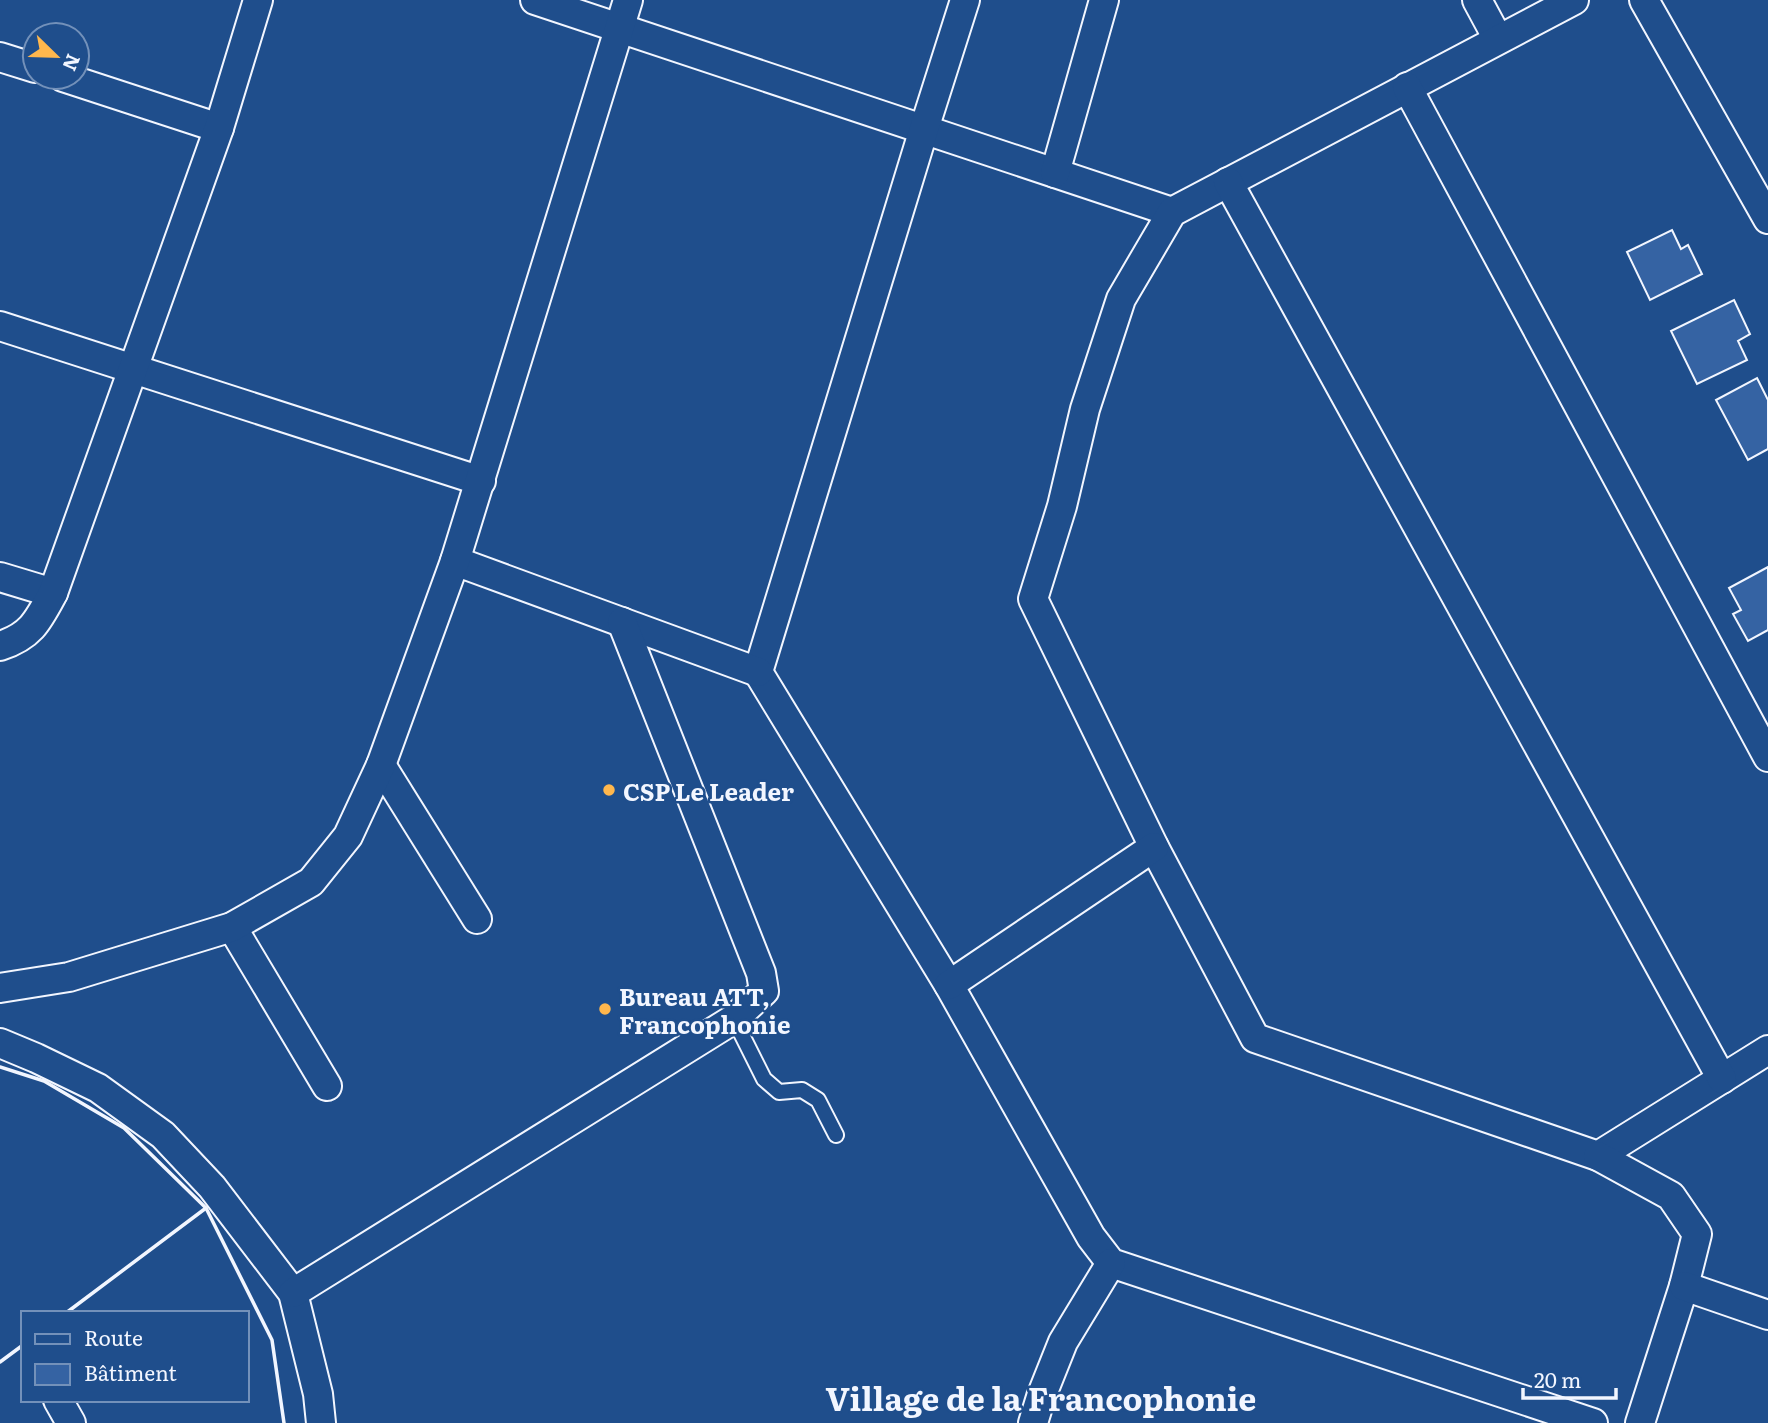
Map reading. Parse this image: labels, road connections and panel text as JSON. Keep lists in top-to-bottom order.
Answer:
{
  "districts": ["Village de la Francophonie"],
  "places": ["CSP Le Leader", "Bureau ATT, Francophonie"],
  "legend": ["Route", "Bâtiment"],
  "scale_bar": "20 m",
  "north": "bottom right"
}
